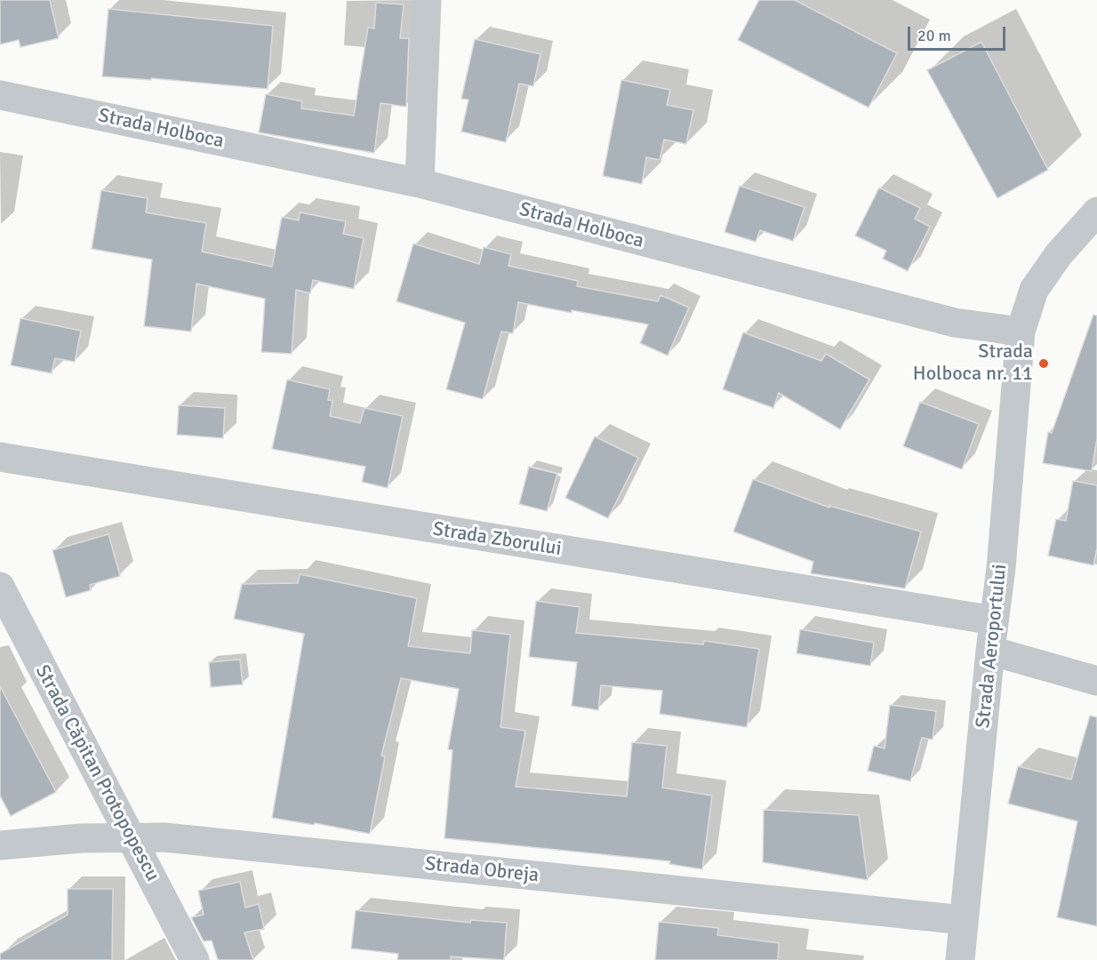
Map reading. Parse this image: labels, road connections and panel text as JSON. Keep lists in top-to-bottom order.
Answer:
{
  "streets": {
    "street": [
      "Strada Holboca",
      "Strada Zborului",
      "Strada Aeroportului",
      "Strada Căpitan Protopopescu",
      "Strada Obreja"
    ]
  },
  "crossings": [
    ["Strada Holboca", "Strada Aeroportului"],
    ["Strada Zborului", "Strada Aeroportului"],
    ["Strada Aeroportului", "Strada Obreja"],
    ["Strada Căpitan Protopopescu", "Strada Obreja"]
  ],
  "places": ["Strada Holboca nr. 11"],
  "scale_bar": "20 m"
}
